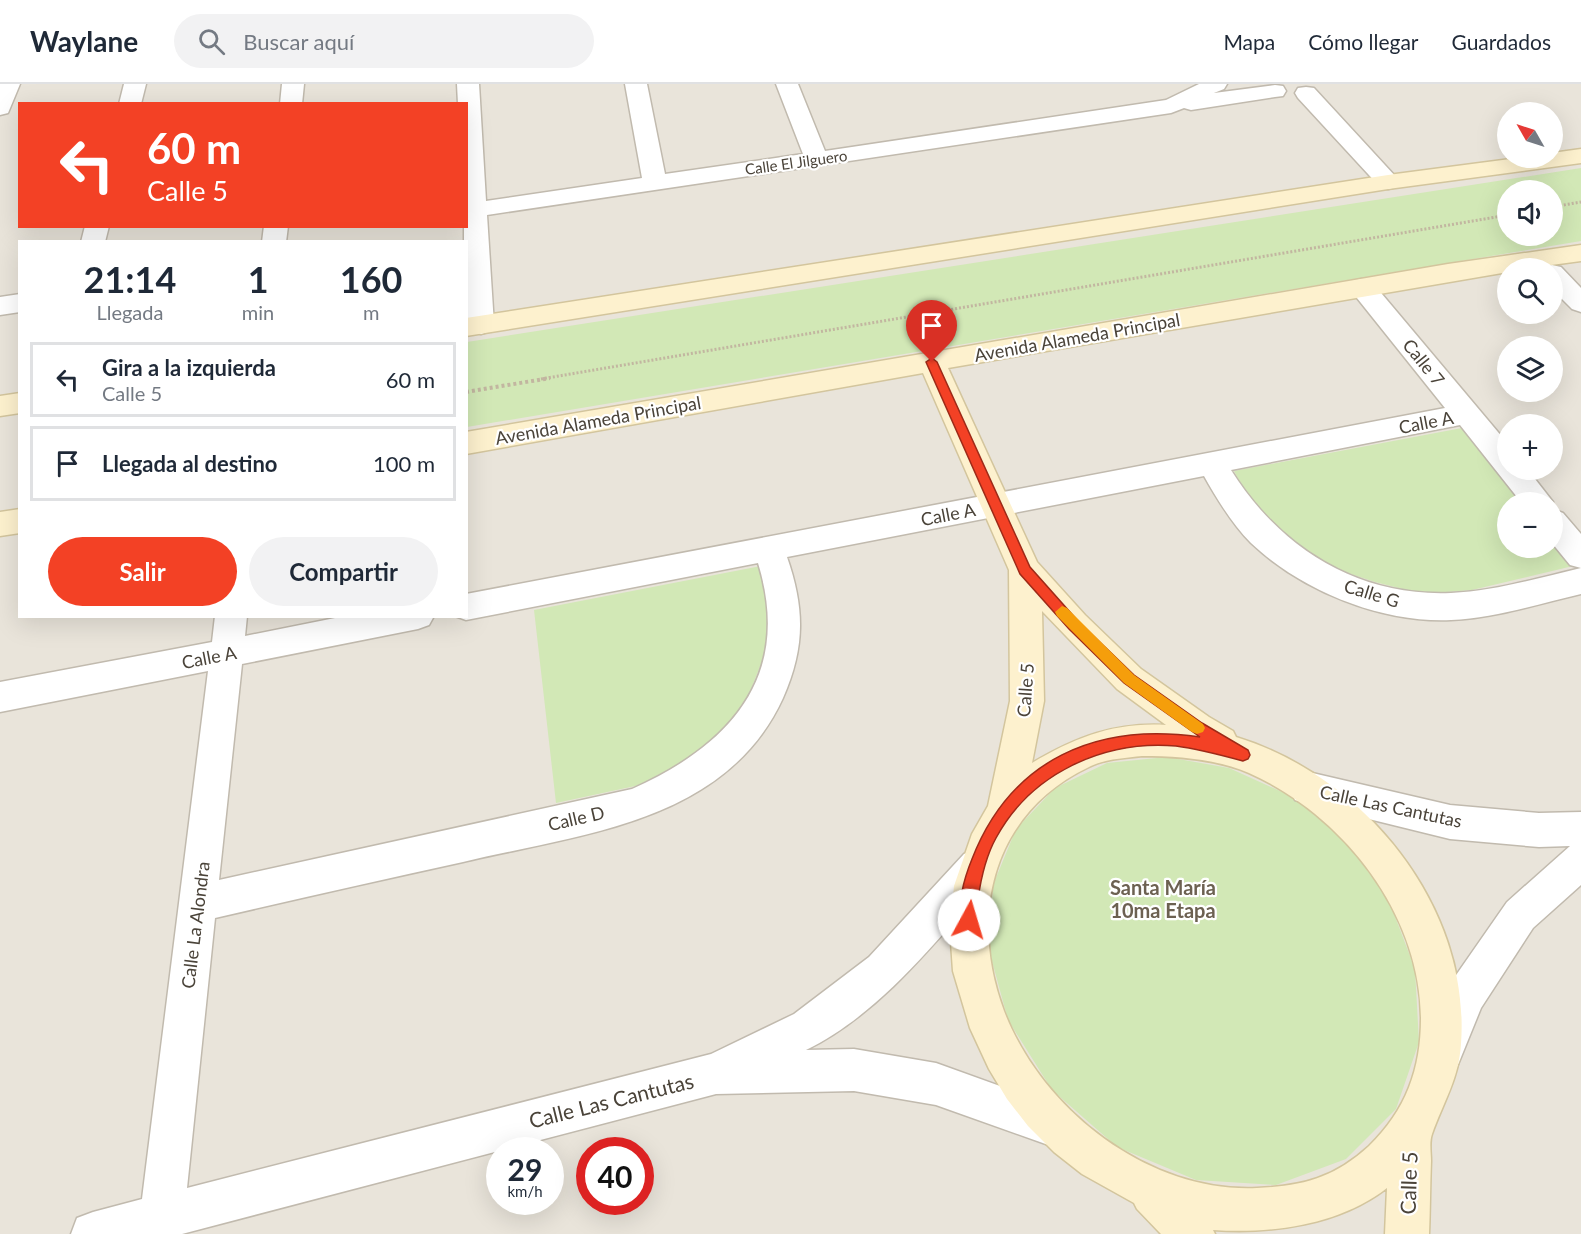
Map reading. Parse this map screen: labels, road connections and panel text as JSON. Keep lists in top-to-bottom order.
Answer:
{
  "streets": {
    "street": [
      "Calle El Jilguero",
      "Avenida Alameda Principal",
      "Calle 7",
      "Calle A",
      "Calle G",
      "Calle 5",
      "Calle Las Cantutas",
      "Calle D",
      "Calle La Alondra"
    ]
  },
  "crossings": [
    ["Avenida Alameda Principal", "Calle 7"],
    ["Avenida Alameda Principal", "Calle 5"],
    ["Calle 7", "Calle A"],
    ["Calle A", "Calle G"],
    ["Calle A", "Calle 5"],
    ["Calle A", "Calle D"],
    ["Calle A", "Calle La Alondra"],
    ["Calle Las Cantutas", "Calle La Alondra"],
    ["Calle D", "Calle La Alondra"]
  ],
  "districts": ["Santa María 10ma Etapa"],
  "north": "top left",
  "page": {
    "header": "Waylane",
    "search": "Buscar aquí",
    "nav": ["Mapa", "Cómo llegar", "Guardados"],
    "map_buttons": ["+", "−"],
    "turn": ["60 m", "Calle 5"],
    "eta": [
      "21:14",
      "Llegada",
      "1",
      "min",
      "160",
      "m"
    ],
    "list": [
      {
        "name": "Gira a la izquierda",
        "note": "Calle 5",
        "value": "60 m"
      },
      {
        "name": "Llegada al destino",
        "value": "100 m"
      }
    ],
    "buttons": ["Salir", "Compartir"],
    "speed": "29 km/h",
    "limit": "40"
  }
}
